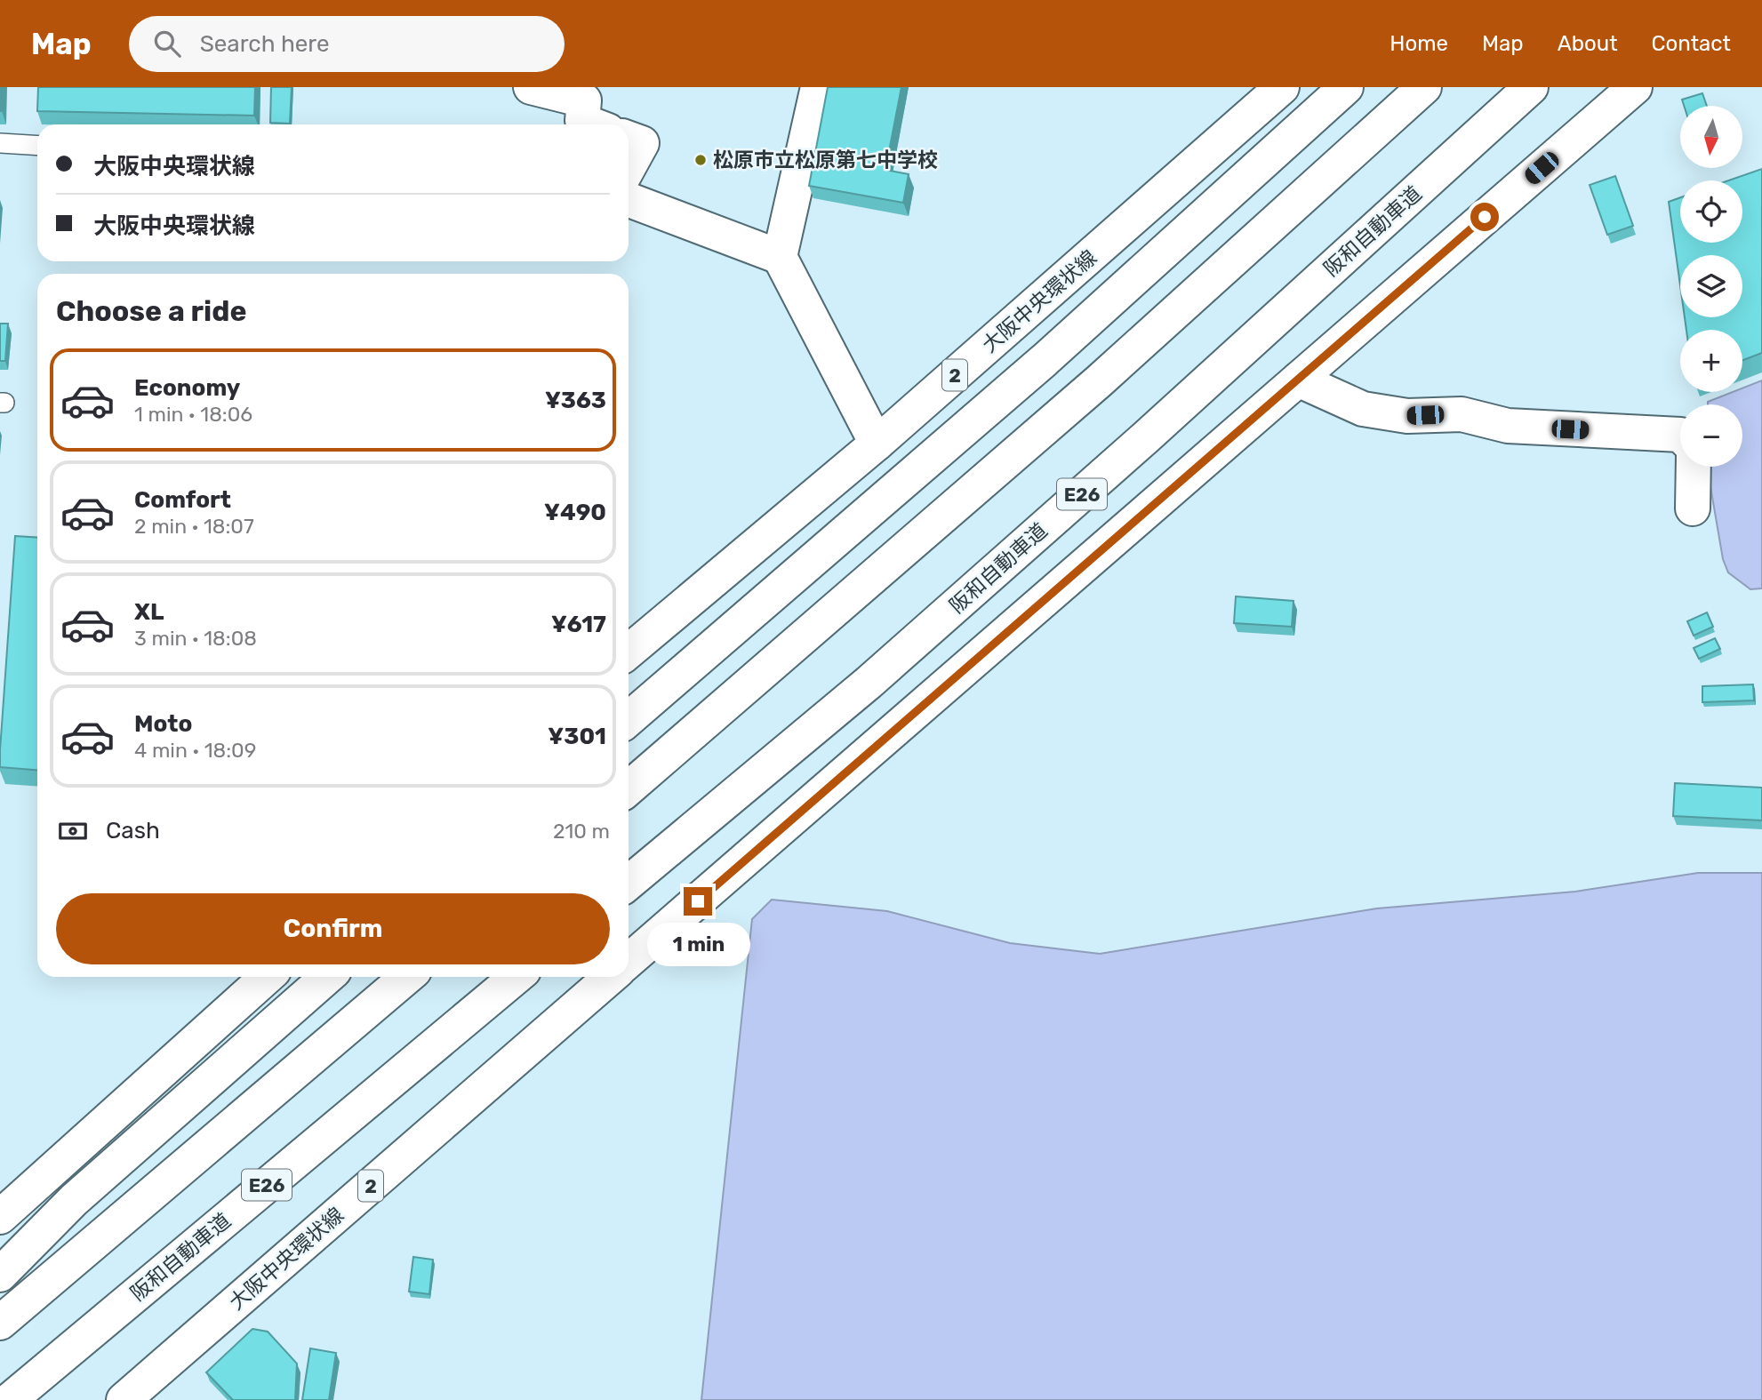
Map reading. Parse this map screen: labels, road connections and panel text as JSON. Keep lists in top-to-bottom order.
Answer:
{
  "streets": {
    "main road": [
      "阪和自動車道",
      "大阪中央環状線",
      "2",
      "E26"
    ]
  },
  "places": ["松原市立松原第七中学校"],
  "north": "bottom",
  "page": {
    "header": "Map",
    "search": "Search here",
    "nav": [
      "Home",
      "Map",
      "About",
      "Contact"
    ],
    "map_buttons": ["+", "−"],
    "banner": ["大阪中央環状線", "大阪中央環状線"],
    "heading": "Choose a ride",
    "list": [
      {
        "name": "Economy",
        "note": "1 min · 18:06",
        "value": "¥363"
      },
      {
        "name": "Comfort",
        "note": "2 min · 18:07",
        "value": "¥490"
      },
      {
        "name": "XL",
        "note": "3 min · 18:08",
        "value": "¥617"
      },
      {
        "name": "Moto",
        "note": "4 min · 18:09",
        "value": "¥301"
      }
    ],
    "pay": ["Cash", "210 m"],
    "buttons": "Confirm",
    "bubble": "1 min"
  }
}
